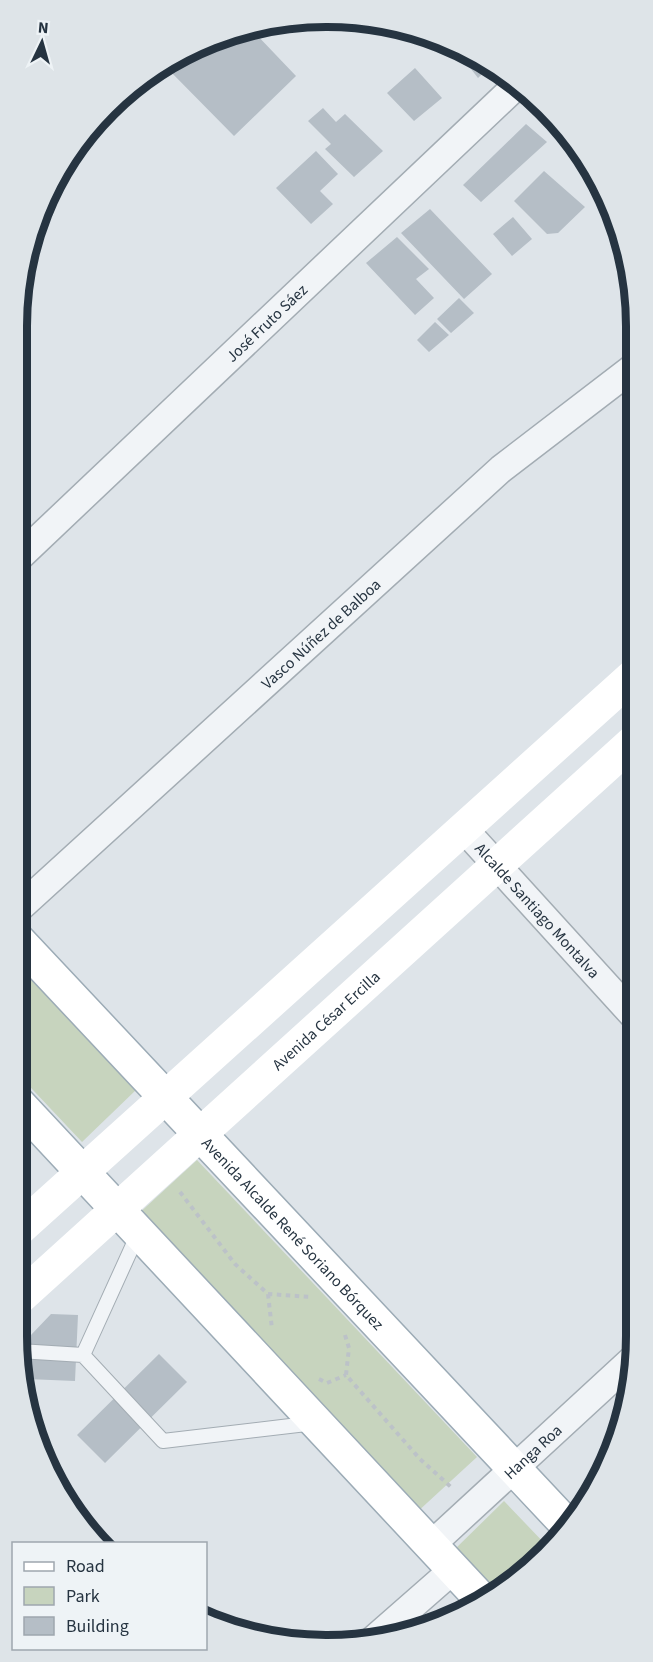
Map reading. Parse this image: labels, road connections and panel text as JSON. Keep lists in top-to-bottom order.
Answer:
{
  "streets": {
    "main road": ["Avenida César Ercilla", "Avenida Alcalde René Soriano Bórquez"],
    "street": [
      "José Fruto Sáez",
      "Vasco Núñez de Balboa",
      "Alcalde Santiago Montalva",
      "Hanga Roa"
    ]
  },
  "crossings": [
    ["Alcalde Santiago Montalva", "Avenida César Ercilla"],
    ["Avenida César Ercilla", "Avenida Alcalde René Soriano Bórquez"],
    ["Avenida Alcalde René Soriano Bórquez", "Hanga Roa"]
  ],
  "legend": ["Road", "Park", "Building"],
  "north": "top"
}
